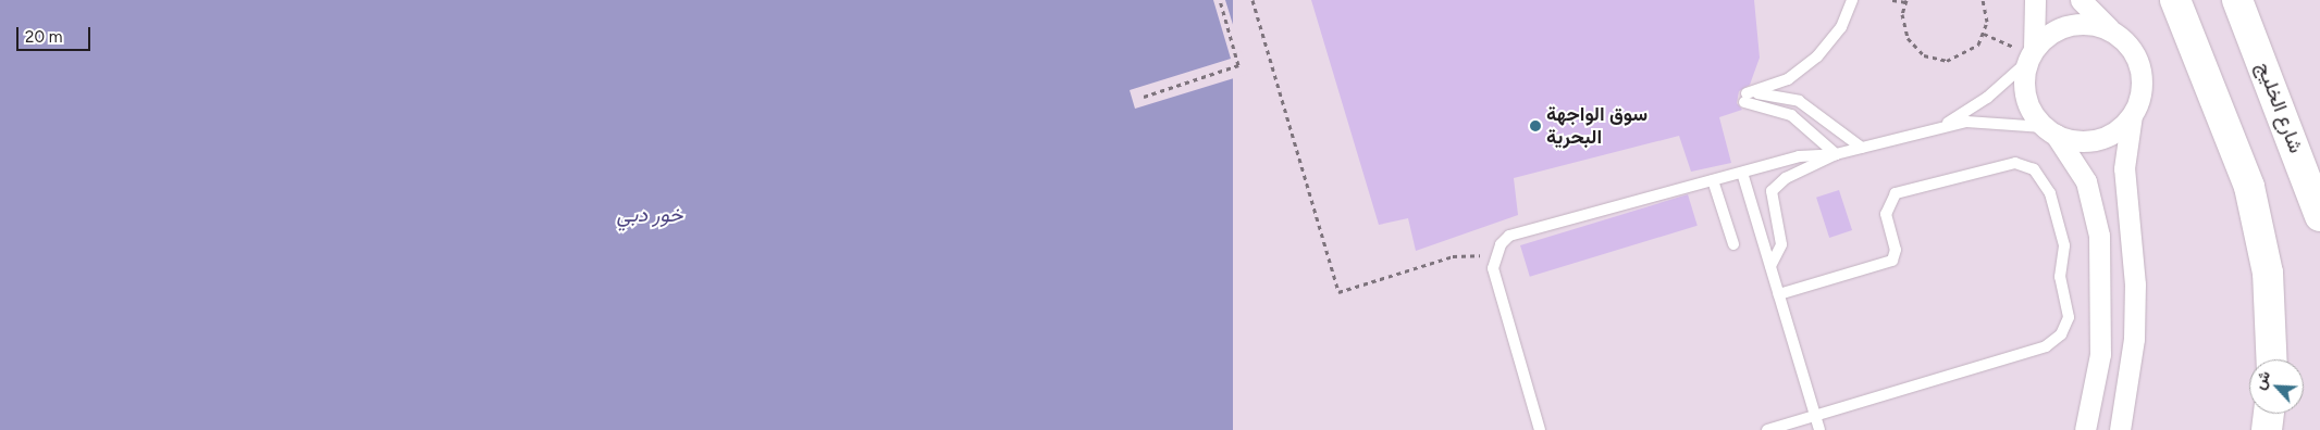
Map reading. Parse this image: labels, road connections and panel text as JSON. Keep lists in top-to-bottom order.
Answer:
{
  "streets": {
    "main road": ["شارع الخليج"]
  },
  "water": ["خور دبي"],
  "places": ["سوق الواجهة البحرية"],
  "scale_bar": "20 m",
  "north": "top left"
}
